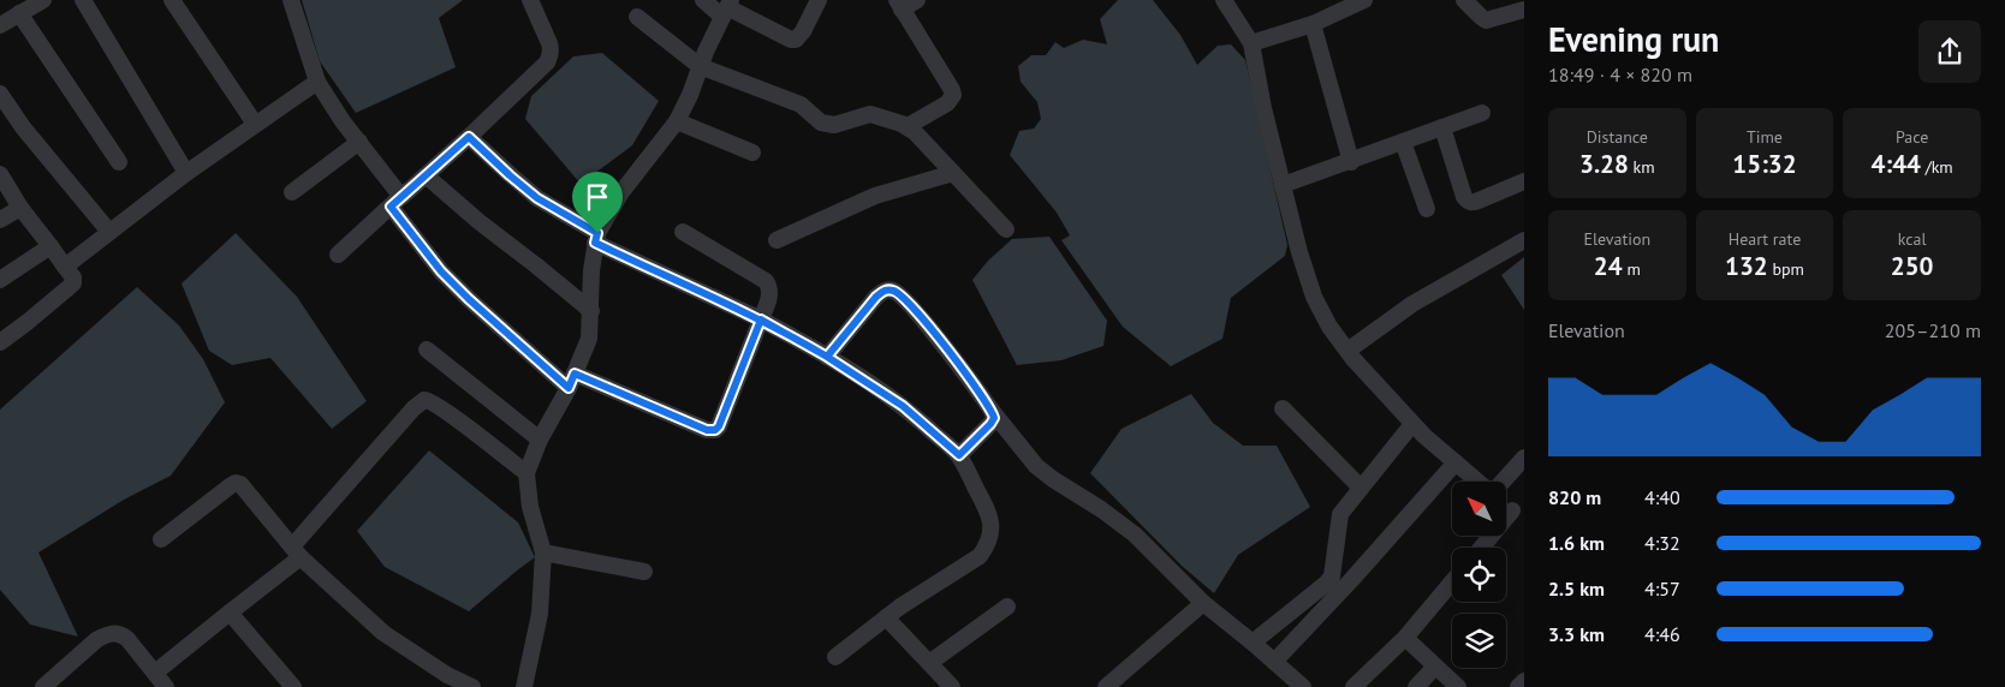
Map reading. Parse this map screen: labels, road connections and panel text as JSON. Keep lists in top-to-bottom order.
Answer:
{
  "north": "top left",
  "page": {
    "heading": ["Evening run", "18:49 · 4 × 820 m"],
    "stats": [
      ["Distance", "3.28 km"],
      ["Time", "15:32"],
      ["Pace", "4:44 /km"],
      ["Elevation", "24 m"],
      ["Heart rate", "132 bpm"],
      ["kcal", "250"]
    ],
    "chart": ["Elevation", "205–210 m"],
    "list": [
      {
        "name": "820 m",
        "note": "4:40"
      },
      {
        "name": "1.6 km",
        "note": "4:32"
      },
      {
        "name": "2.5 km",
        "note": "4:57"
      },
      {
        "name": "3.3 km",
        "note": "4:46"
      }
    ]
  }
}
